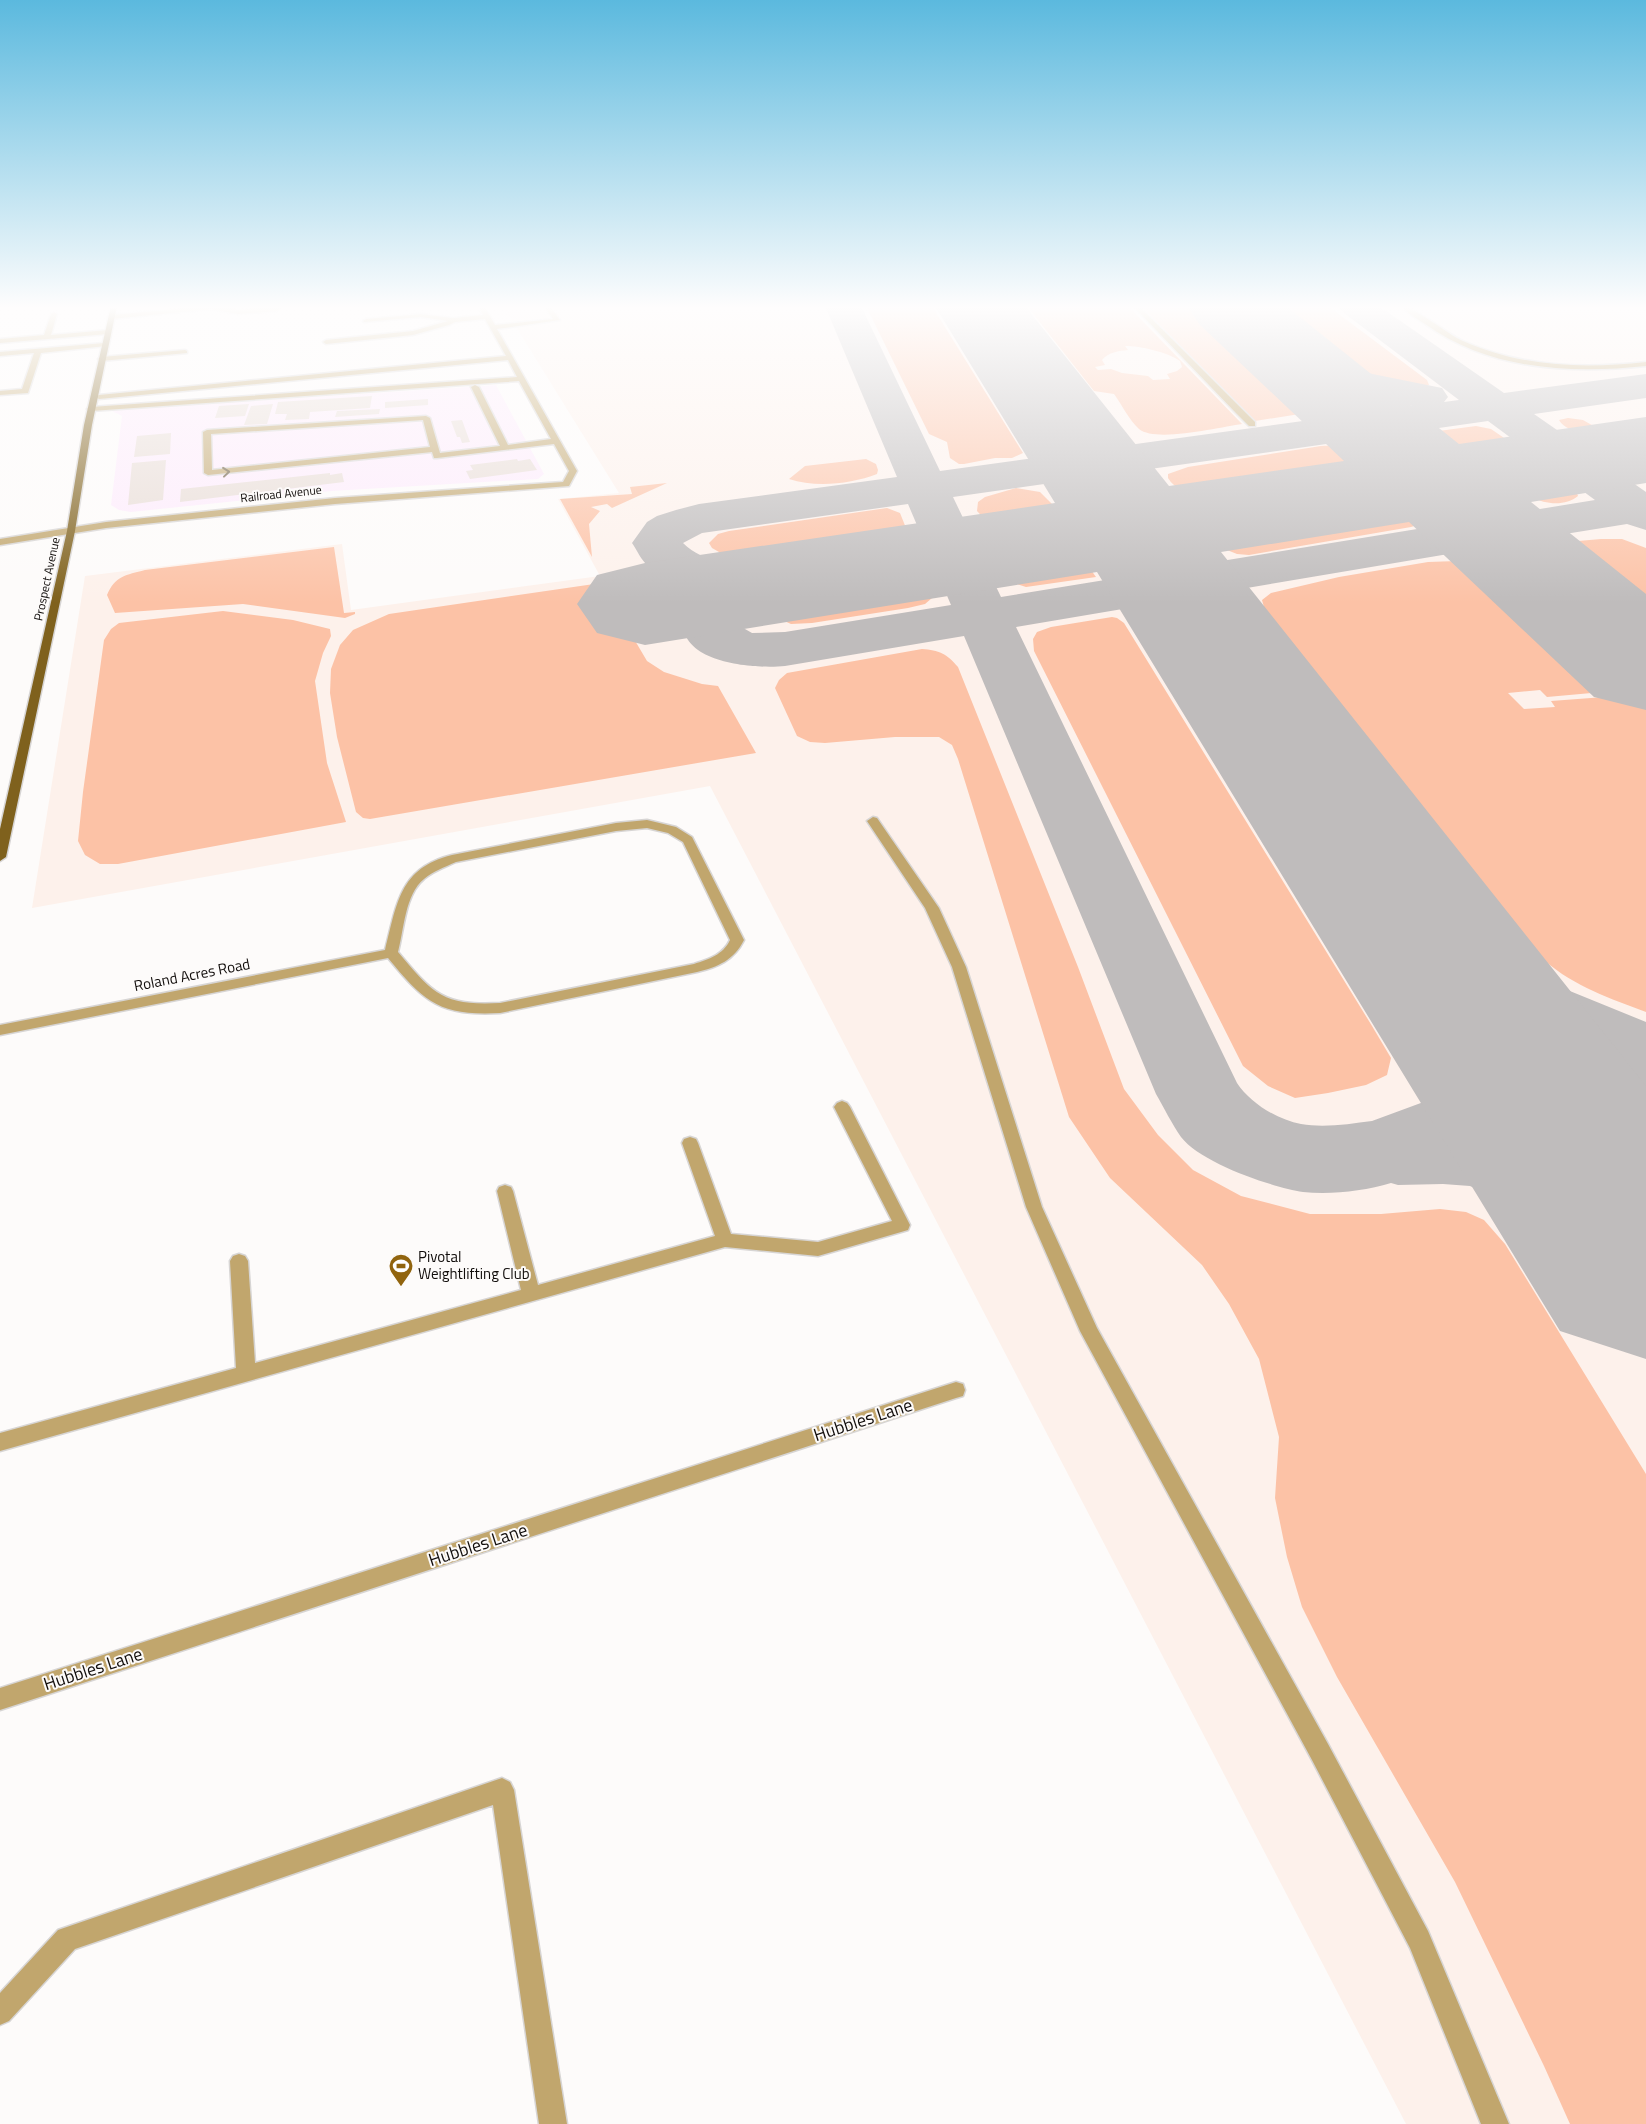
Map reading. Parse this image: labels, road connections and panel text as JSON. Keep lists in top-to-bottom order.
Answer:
{
  "streets": {
    "main road": ["Prospect Avenue"],
    "street": ["Railroad Avenue", "Roland Acres Road", "Hubbles Lane"]
  },
  "crossings": [
    ["Railroad Avenue", "Prospect Avenue"]
  ],
  "places": {
    "sports": ["Pivotal Weightlifting Club"]
  }
}
